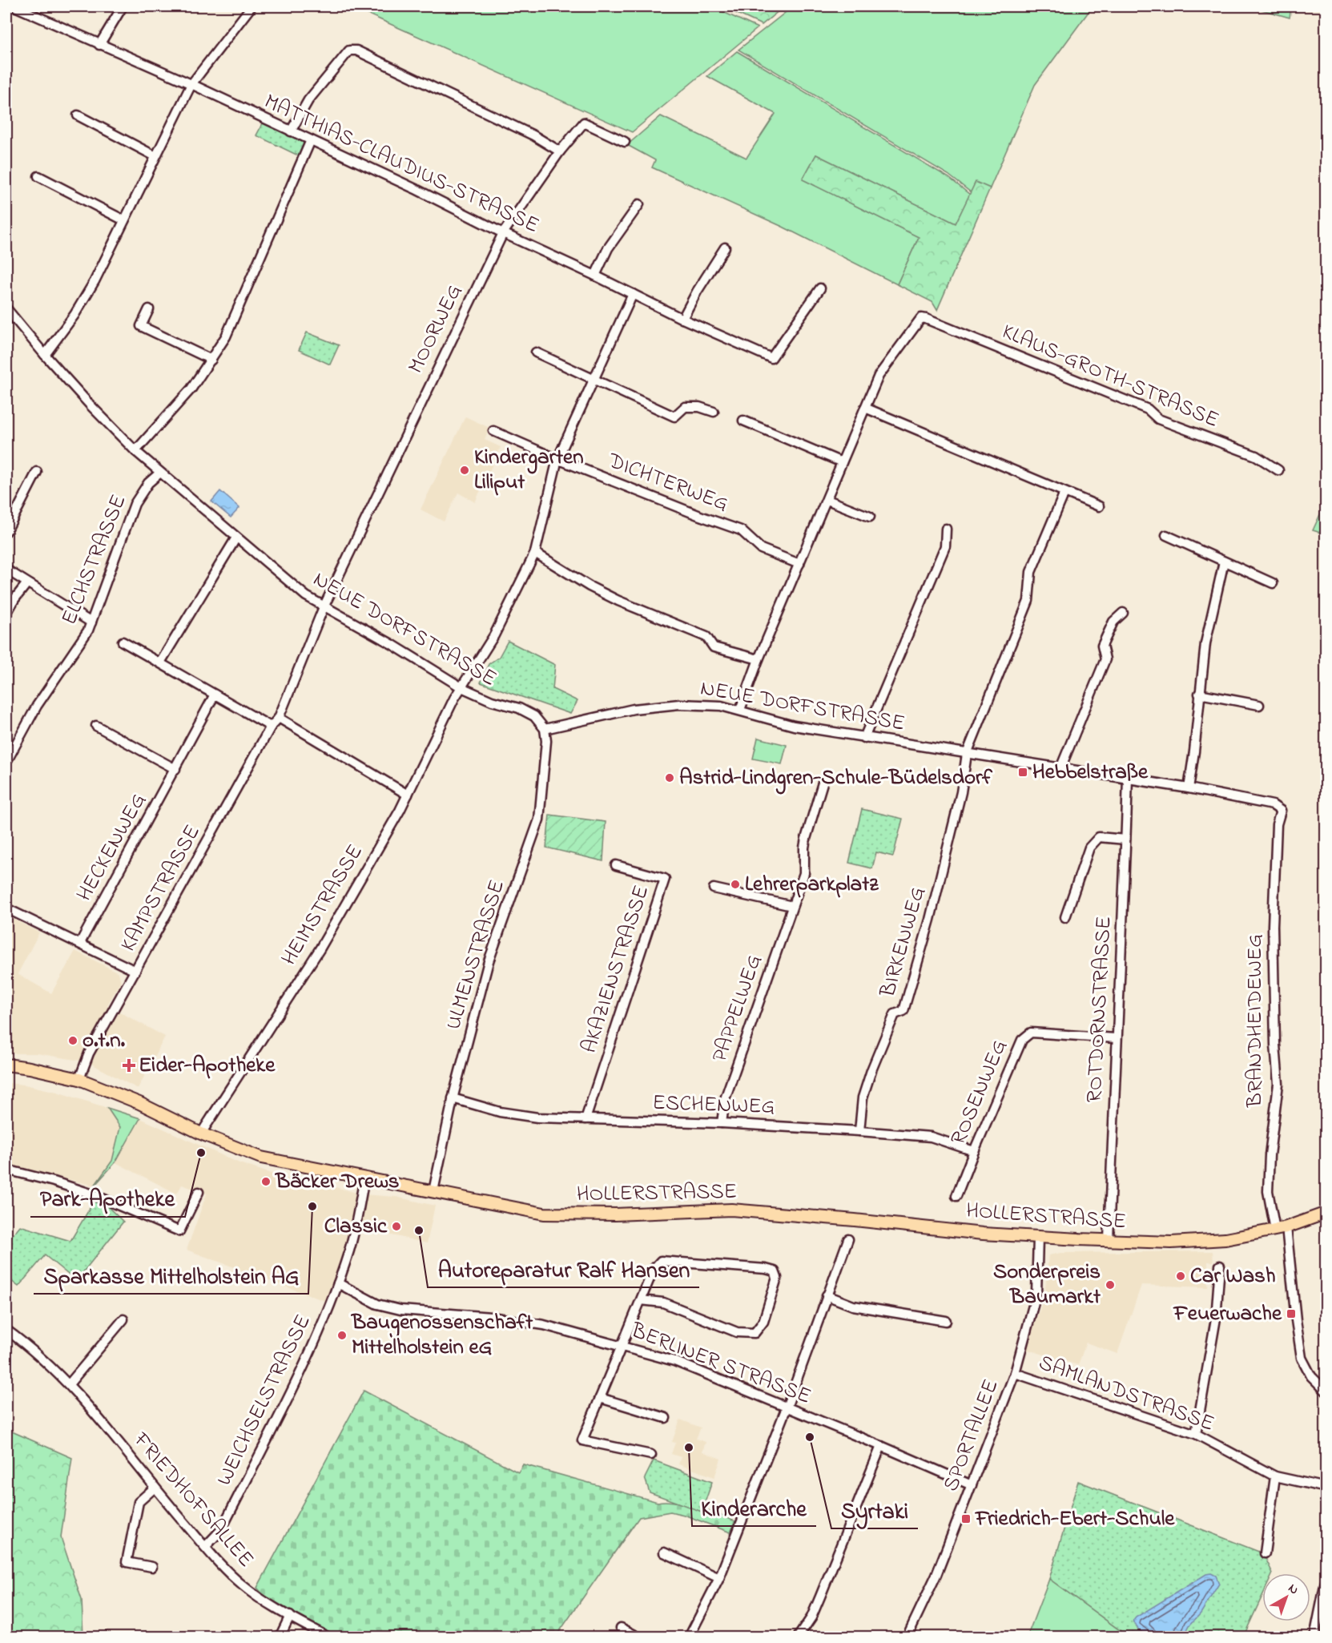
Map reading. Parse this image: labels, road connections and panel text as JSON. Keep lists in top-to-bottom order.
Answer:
{
  "streets": {
    "main road": ["HOLLERSTRASSE"],
    "street": [
      "MATTHIAS-CLAUDIUS-STRASSE",
      "MOORWEG",
      "KLAUS-GROTH-STRASSE",
      "DICHTERWEG",
      "ELCHSTRASSE",
      "NEUE DORFSTRASSE",
      "HECKENWEG",
      "KAMPSTRASSE",
      "HEIMSTRASSE",
      "BIRKENWEG",
      "ULMENSTRASSE",
      "AKAZIENSTRASSE",
      "PAPPELWEG",
      "ROTDORNSTRASSE",
      "BRANDHEIDEWEG",
      "ROSENWEG",
      "ESCHENWEG",
      "BERLINER STRASSE",
      "SAMLANDSTRASSE",
      "WEICHSELSTRASSE",
      "SPORTALLEE",
      "FRIEDHOFSALLEE"
    ]
  },
  "crossings": [
    ["MATTHIAS-CLAUDIUS-STRASSE", "MOORWEG"],
    ["MATTHIAS-CLAUDIUS-STRASSE", "HEIMSTRASSE"],
    ["MOORWEG", "NEUE DORFSTRASSE"],
    ["MOORWEG", "KAMPSTRASSE"],
    ["DICHTERWEG", "HEIMSTRASSE"],
    ["ELCHSTRASSE", "NEUE DORFSTRASSE"],
    ["NEUE DORFSTRASSE", "HEIMSTRASSE"],
    ["NEUE DORFSTRASSE", "BIRKENWEG"],
    ["NEUE DORFSTRASSE", "ULMENSTRASSE"],
    ["NEUE DORFSTRASSE", "ROTDORNSTRASSE"],
    ["NEUE DORFSTRASSE", "BRANDHEIDEWEG"],
    ["KAMPSTRASSE", "HOLLERSTRASSE"],
    ["HEIMSTRASSE", "HOLLERSTRASSE"],
    ["BIRKENWEG", "ESCHENWEG"],
    ["ULMENSTRASSE", "ESCHENWEG"],
    ["ULMENSTRASSE", "HOLLERSTRASSE"],
    ["AKAZIENSTRASSE", "ESCHENWEG"],
    ["PAPPELWEG", "ESCHENWEG"],
    ["ROTDORNSTRASSE", "ROSENWEG"],
    ["ROTDORNSTRASSE", "HOLLERSTRASSE"],
    ["BRANDHEIDEWEG", "HOLLERSTRASSE"],
    ["ROSENWEG", "ESCHENWEG"],
    ["HOLLERSTRASSE", "WEICHSELSTRASSE"],
    ["HOLLERSTRASSE", "SPORTALLEE"],
    ["BERLINER STRASSE", "WEICHSELSTRASSE"],
    ["BERLINER STRASSE", "SPORTALLEE"],
    ["SAMLANDSTRASSE", "SPORTALLEE"],
    ["WEICHSELSTRASSE", "FRIEDHOFSALLEE"]
  ],
  "places": {
    "other": [
      "Kindergarten Liliput",
      "Astrid-Lindgren-Schule-Büdelsdorf",
      "Lehrerparkplatz",
      "o.t.n.",
      "Park-Apotheke",
      "Bäcker Drews",
      "Sparkasse Mittelholstein AG",
      "Classic",
      "Autoreparatur Ralf Hansen",
      "Car Wash",
      "Sonderpreis Baumarkt",
      "Baugenossenschaft Mittelholstein eG",
      "Syrtaki",
      "Kinderarche"
    ],
    "transit": ["Hebbelstraße", "Feuerwache", "Friedrich-Ebert-Schule"],
    "health": ["Eider-Apotheke"]
  },
  "north": "top right"
}
